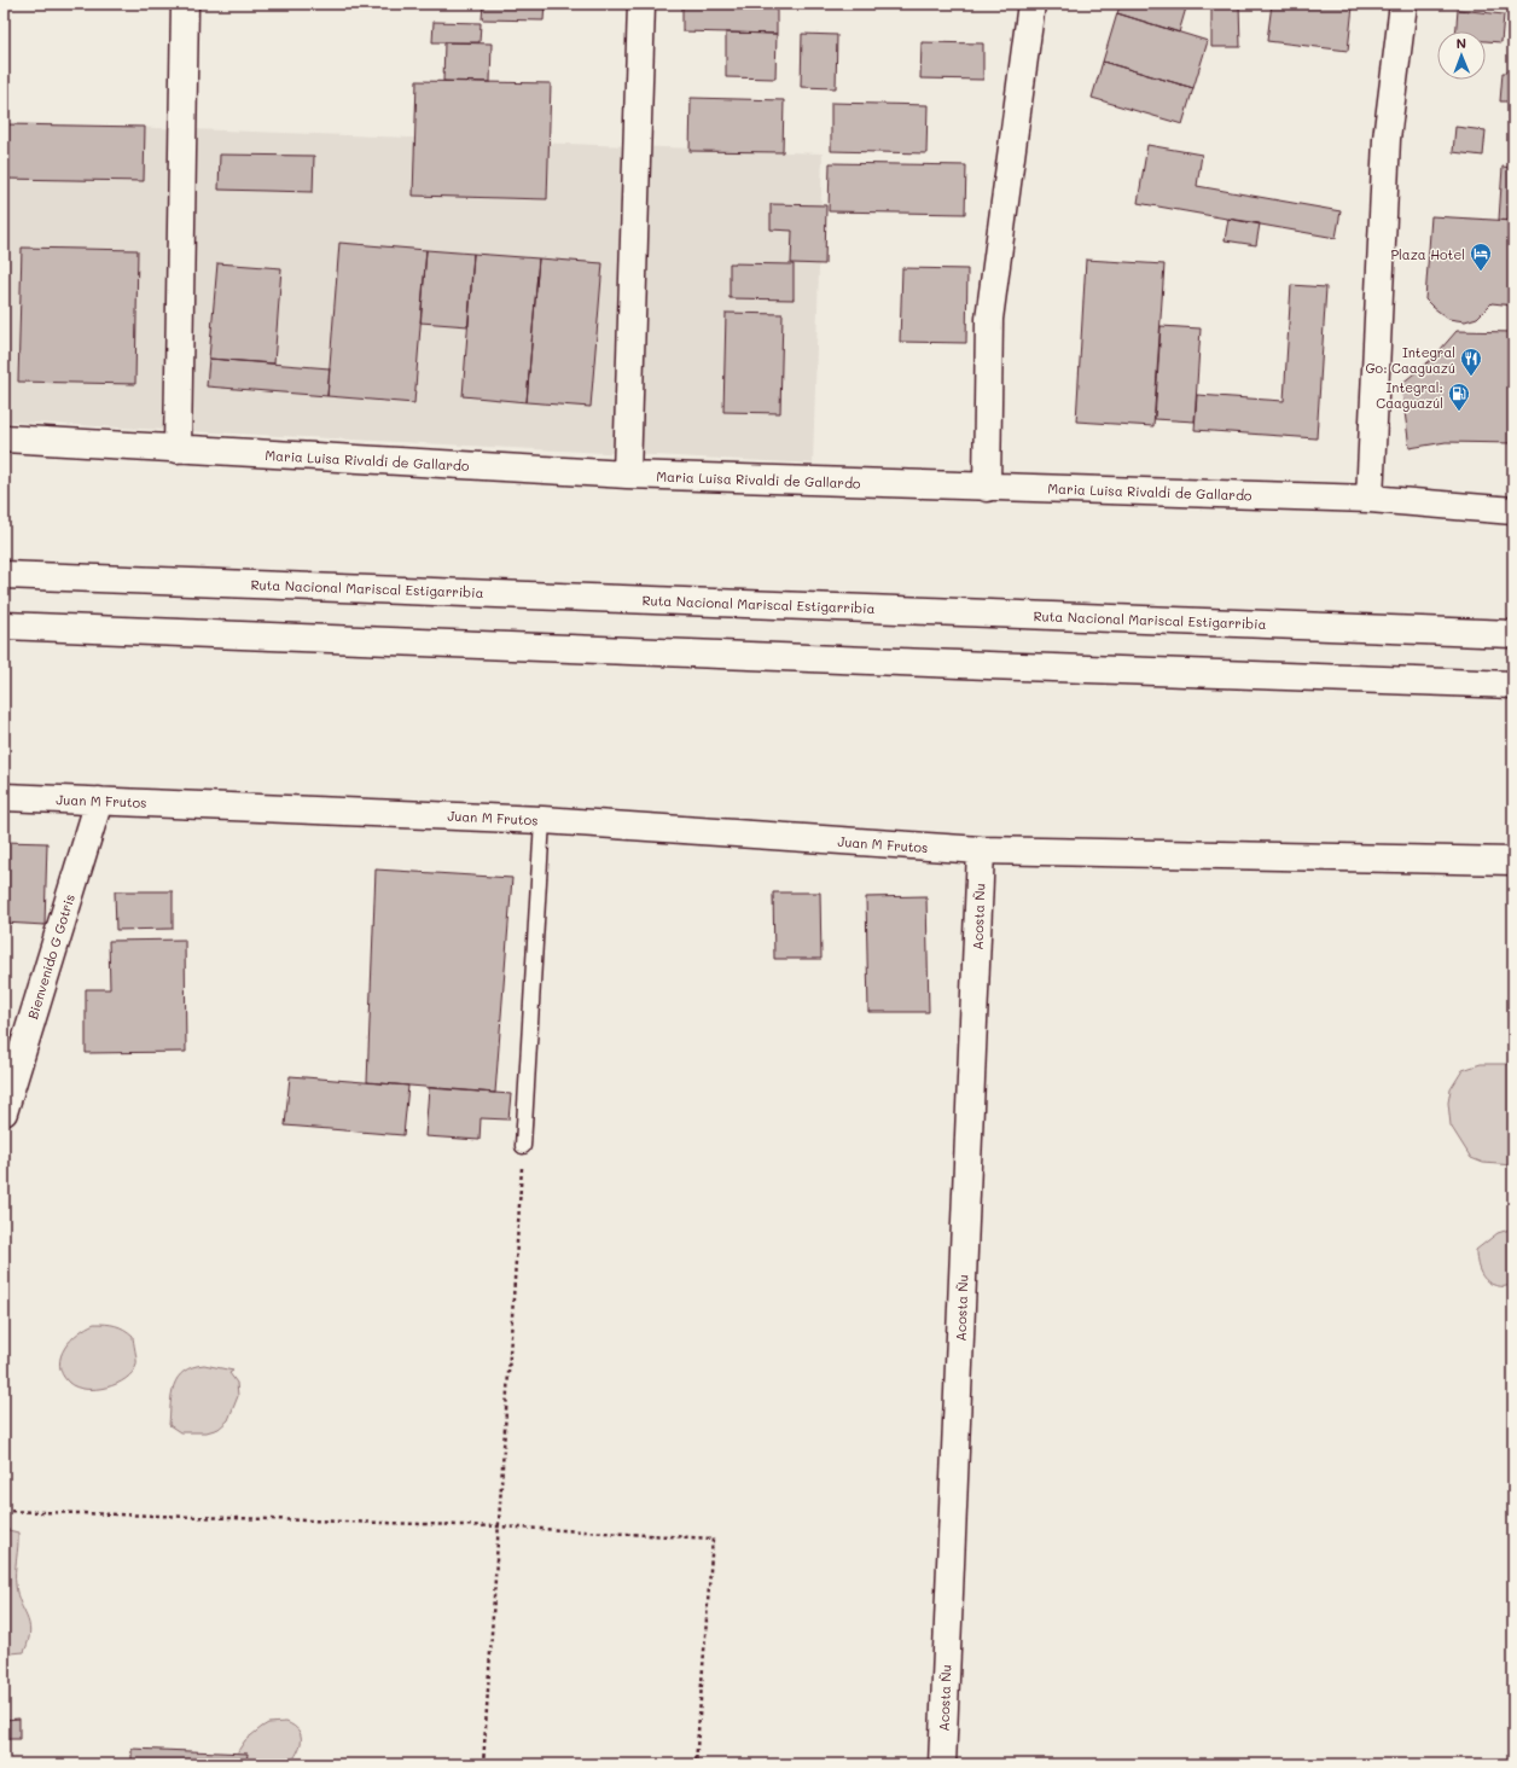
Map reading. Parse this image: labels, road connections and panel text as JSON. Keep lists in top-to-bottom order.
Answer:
{
  "streets": {
    "main road": [
      "Maria Luisa Rivaldi de Gallardo",
      "Ruta Nacional Mariscal Estigarribia",
      "Juan M Frutos",
      "Acosta Ñu",
      "Bienvenido G Gotris"
    ]
  },
  "crossings": [
    ["Juan M Frutos", "Acosta Ñu"],
    ["Juan M Frutos", "Bienvenido G Gotris"]
  ],
  "places": {
    "hotel": ["Plaza Hotel"],
    "restaurant": ["Integral Go: Caaguazú"],
    "fuel station": ["Integral: Caaguazúl"]
  },
  "north": "top"
}
